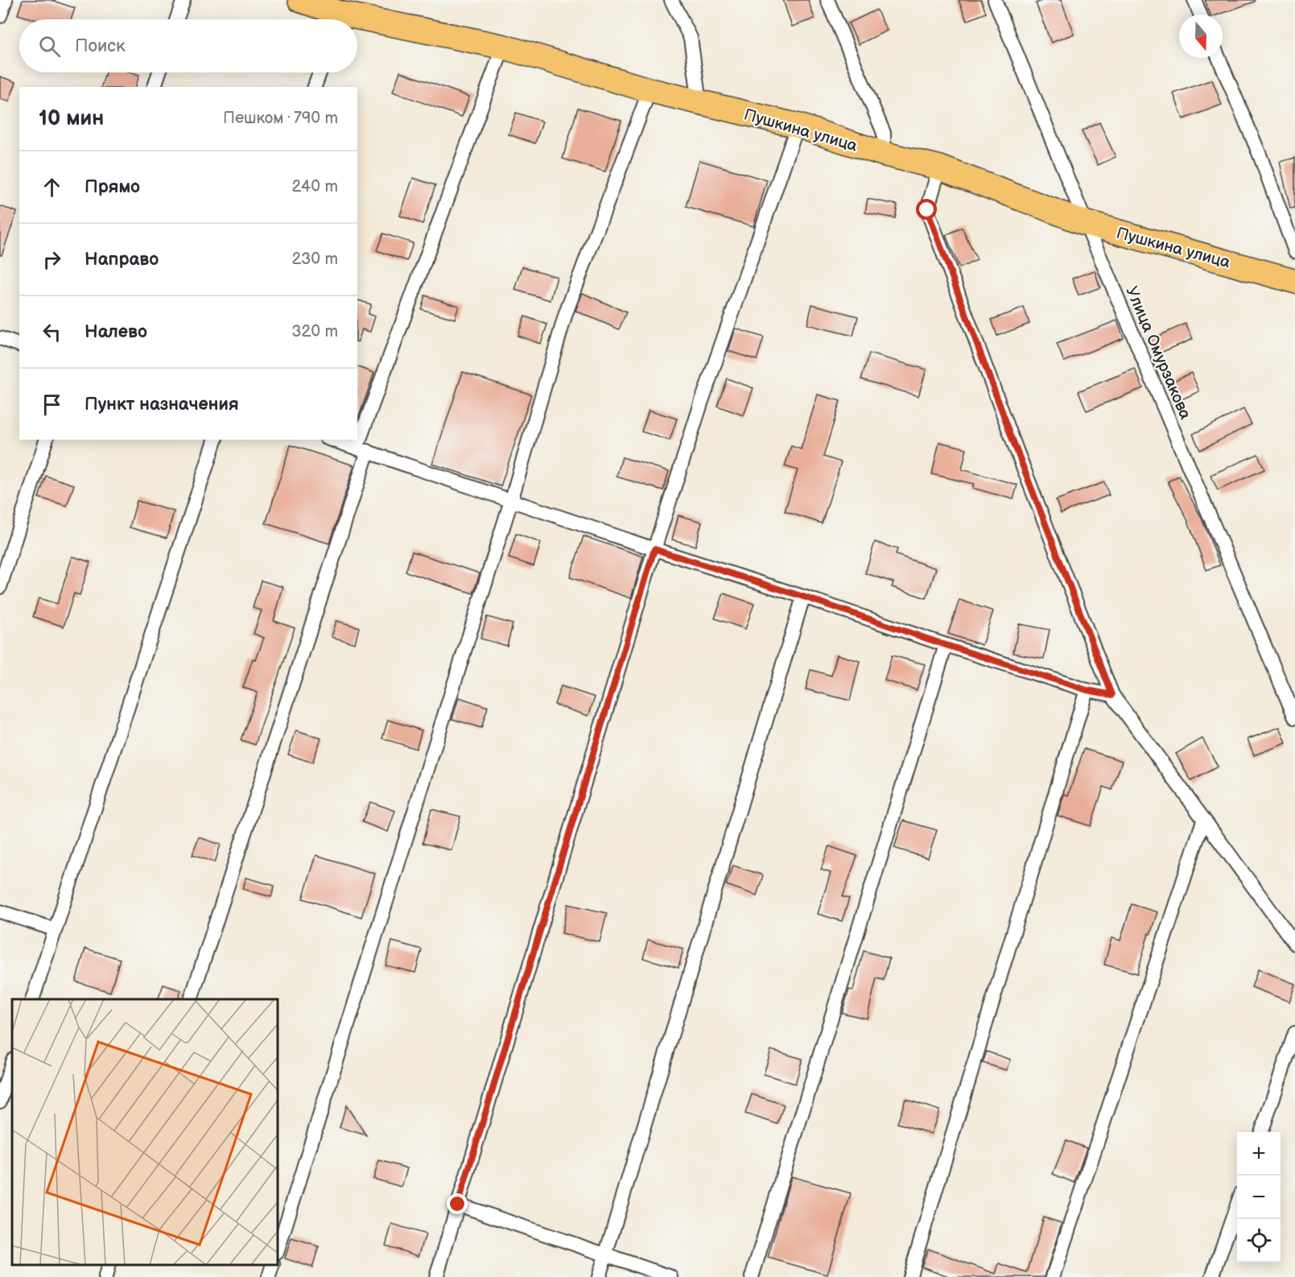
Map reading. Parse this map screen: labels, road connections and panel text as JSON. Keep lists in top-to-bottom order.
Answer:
{
  "streets": {
    "highway": ["Пушкина улица"],
    "street": ["Улица Омурзакова"]
  },
  "crossings": [
    ["Пушкина улица", "Улица Омурзакова"]
  ],
  "north": "bottom",
  "page": {
    "search": "Поиск",
    "heading": ["10 мин", "Пешком · 790 m"],
    "list": [
      ["Прямо", "240 m"],
      ["Направо", "230 m"],
      ["Налево", "320 m"],
      "Пункт назначения"
    ],
    "map_buttons": ["+", "−"]
  }
}
